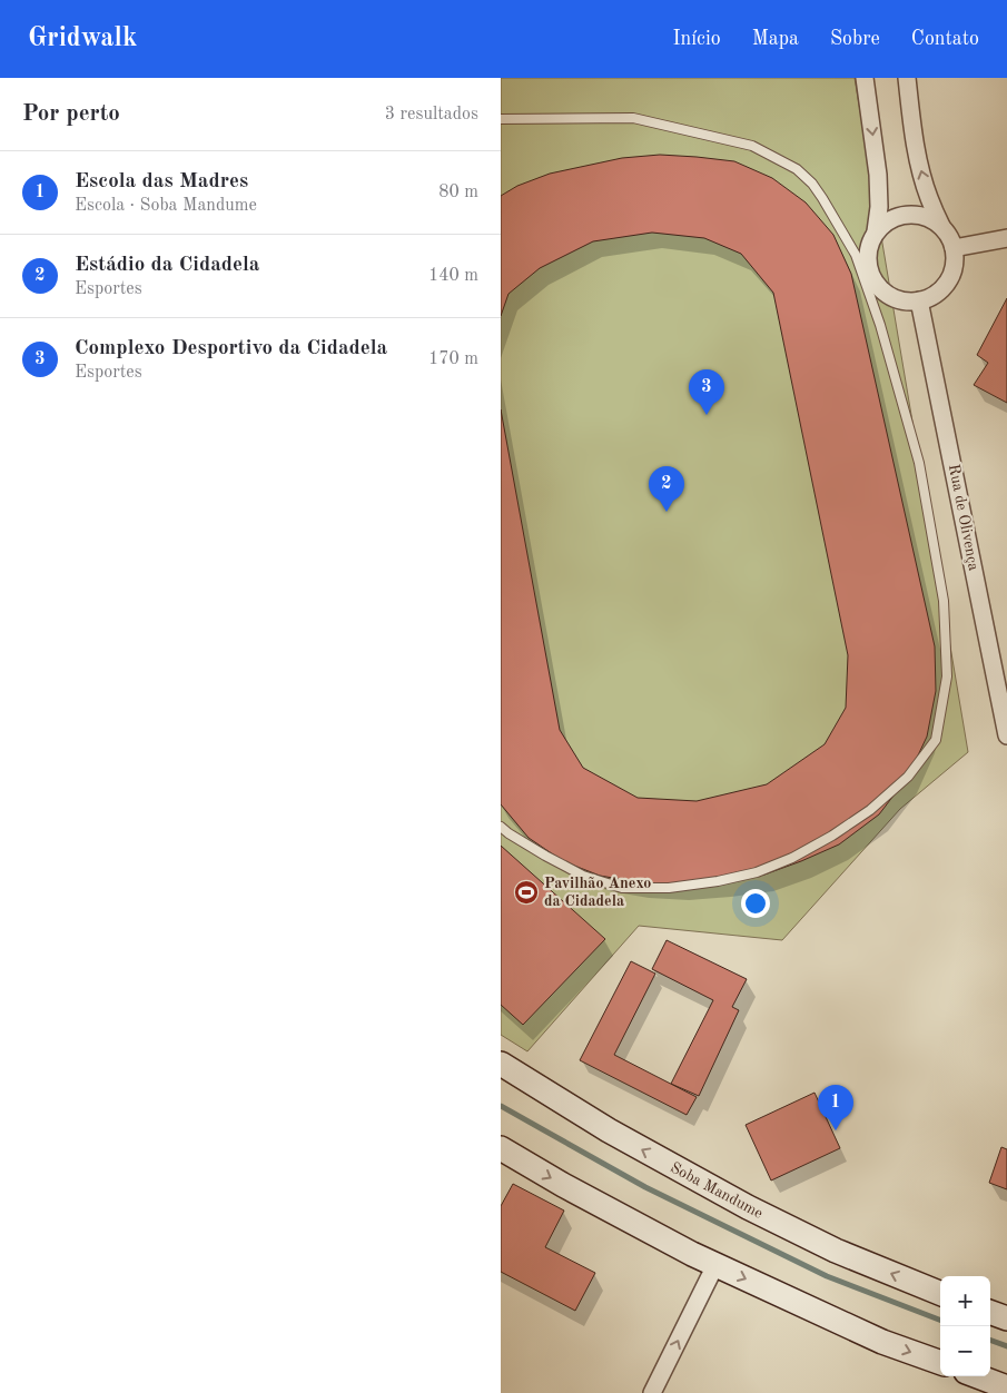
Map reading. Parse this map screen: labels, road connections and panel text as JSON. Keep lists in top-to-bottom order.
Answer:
{
  "streets": {
    "main road": ["Soba Mandume"],
    "street": ["Rua de Olivença"]
  },
  "places": {
    "sports": ["Pavilhão Anexo da Cidadela"]
  },
  "page": {
    "header": "Gridwalk",
    "nav": [
      "Início",
      "Mapa",
      "Sobre",
      "Contato"
    ],
    "heading": ["Por perto", "3 resultados"],
    "list": [
      {
        "mark": "1",
        "name": "Escola das Madres",
        "note": "Escola · Soba Mandume",
        "value": "80 m"
      },
      {
        "mark": "2",
        "name": "Estádio da Cidadela",
        "note": "Esportes",
        "value": "140 m"
      },
      {
        "mark": "3",
        "name": "Complexo Desportivo da Cidadela",
        "note": "Esportes",
        "value": "170 m"
      }
    ],
    "pins": ["3", "2", "1"],
    "map_buttons": ["+", "−"]
  }
}
